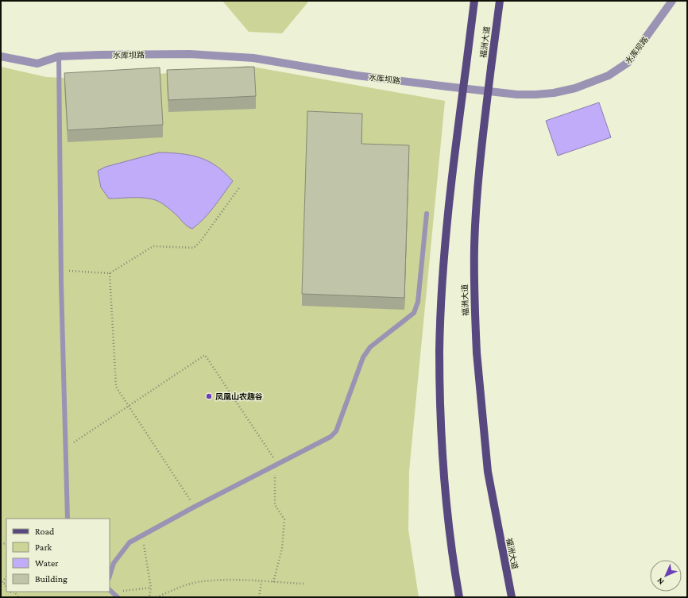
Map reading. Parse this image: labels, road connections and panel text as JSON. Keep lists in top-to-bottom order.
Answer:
{
  "streets": {
    "main road": ["福洲大道"],
    "street": ["水库坝路"]
  },
  "places": ["凤凰山农趣谷"],
  "legend": [
    "Road",
    "Park",
    "Water",
    "Building"
  ],
  "north": "bottom left"
}
